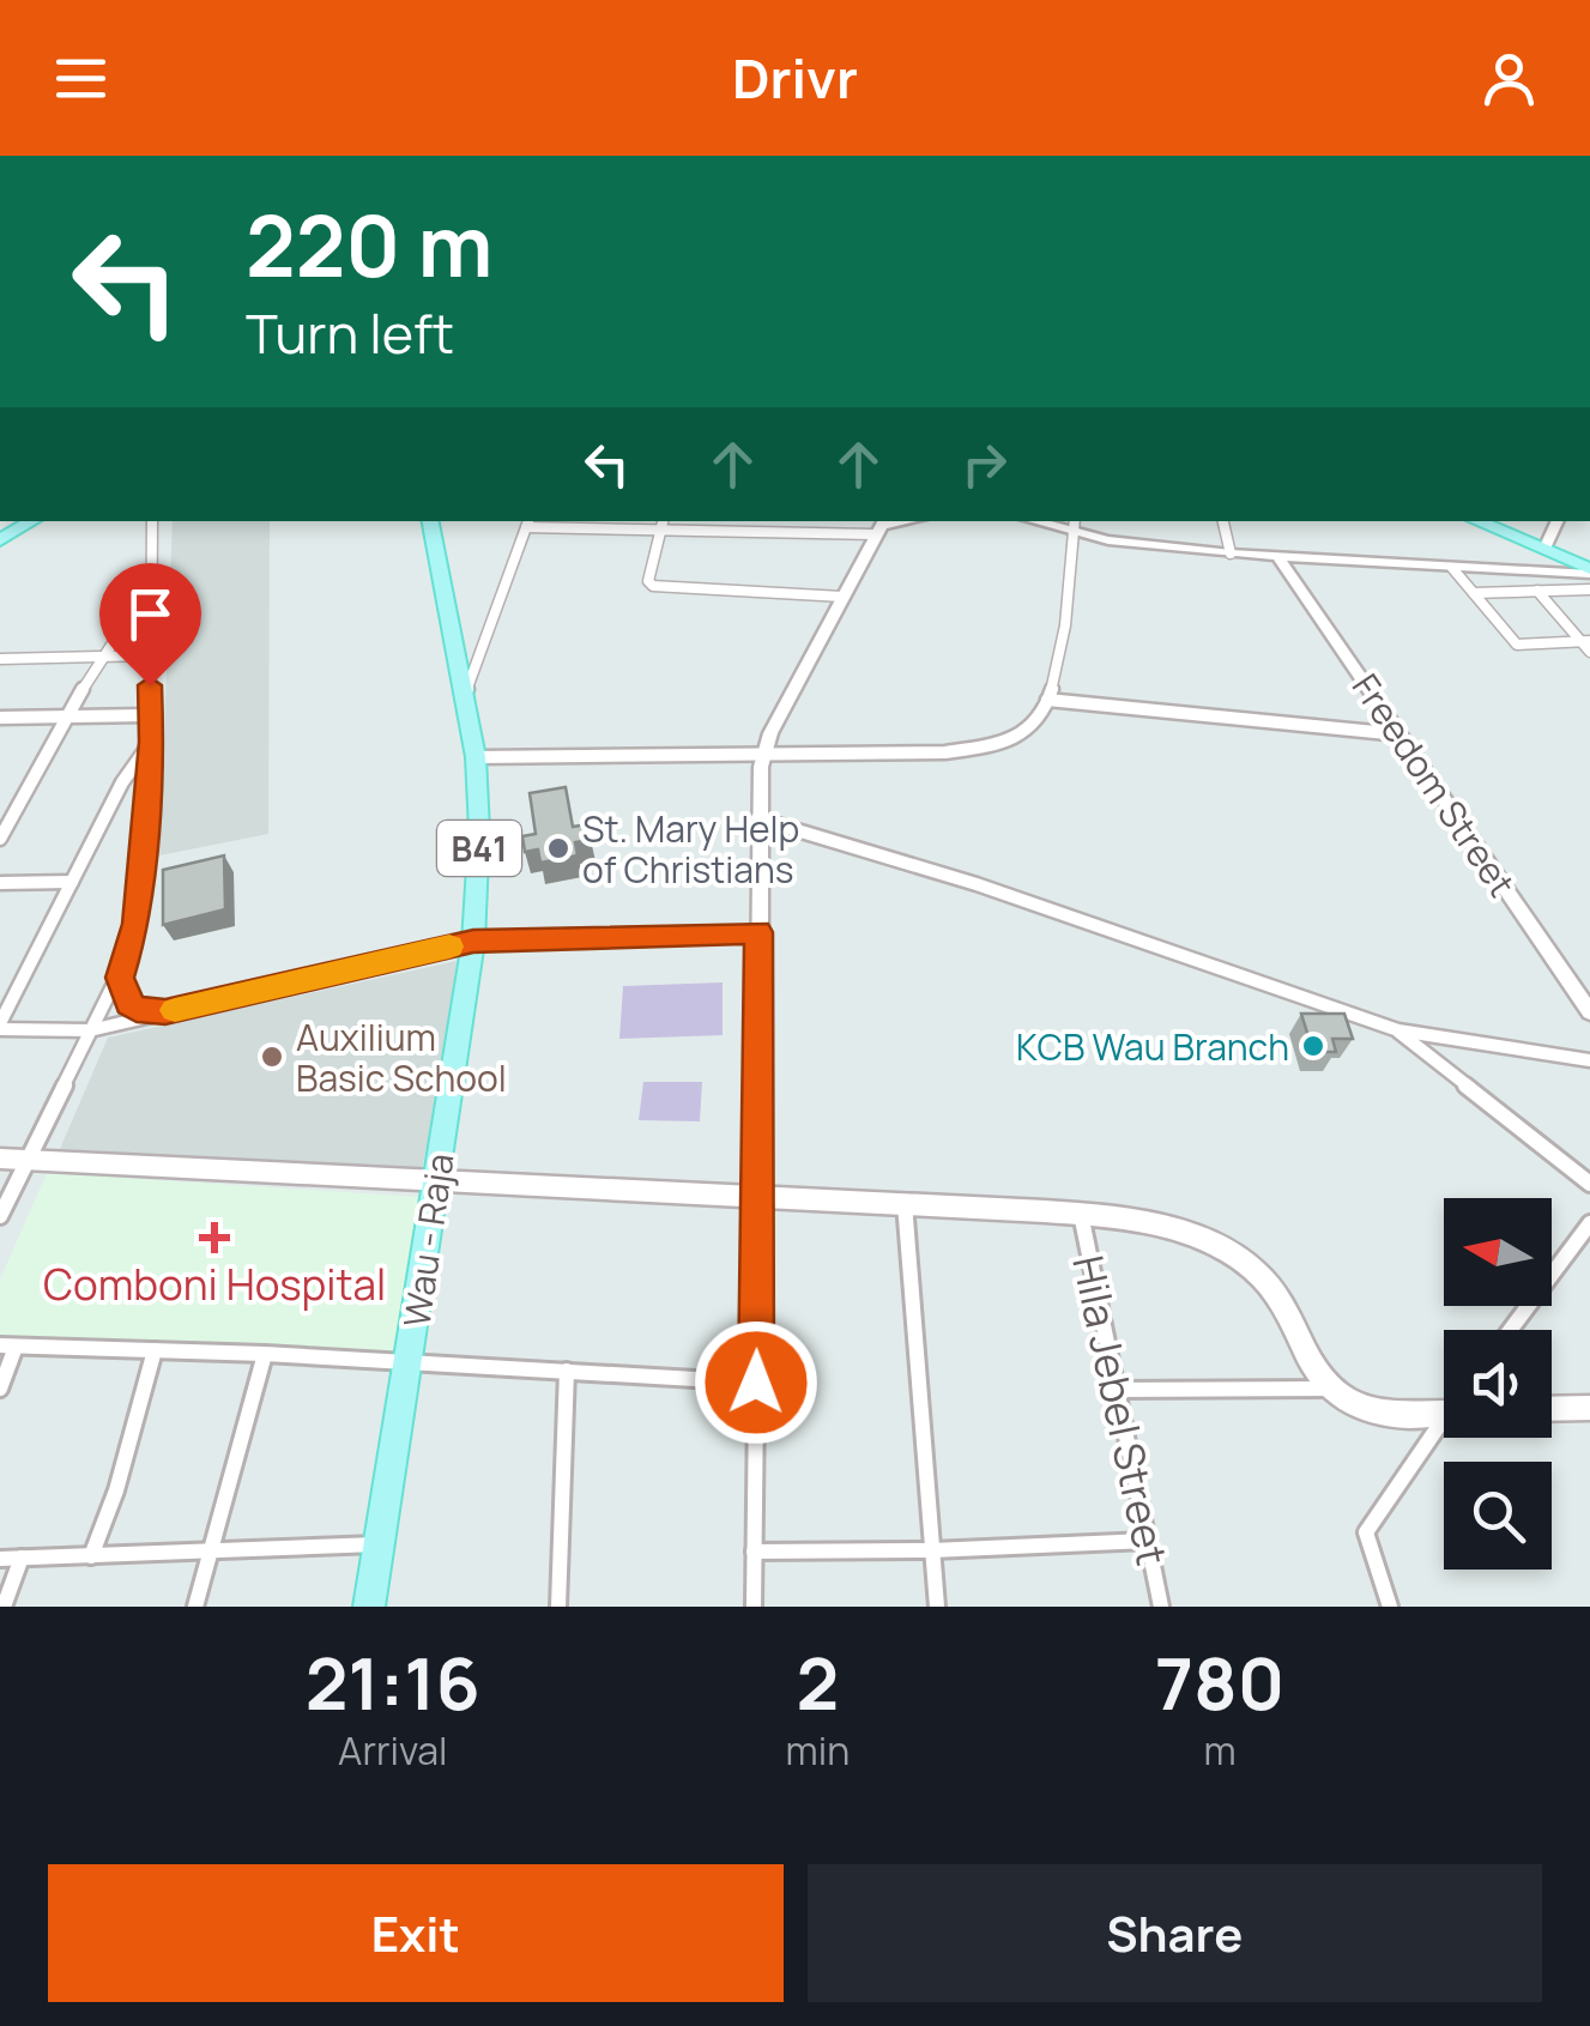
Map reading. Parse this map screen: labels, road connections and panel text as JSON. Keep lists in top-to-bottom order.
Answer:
{
  "streets": {
    "main road": ["B41", "Wau - Raja"],
    "street": ["Freedom Street", "Hila Jebel Street"]
  },
  "places": {
    "other": ["St. Mary Help of Christians", "KCB Wau Branch", "Auxilium Basic School"],
    "health": ["Comboni Hospital"]
  },
  "north": "left",
  "page": {
    "header": "Drivr",
    "turn": ["220 m", "Turn left"],
    "eta": [
      "21:16",
      "Arrival",
      "2",
      "min",
      "780",
      "m"
    ],
    "buttons": ["Exit", "Share"]
  }
}
